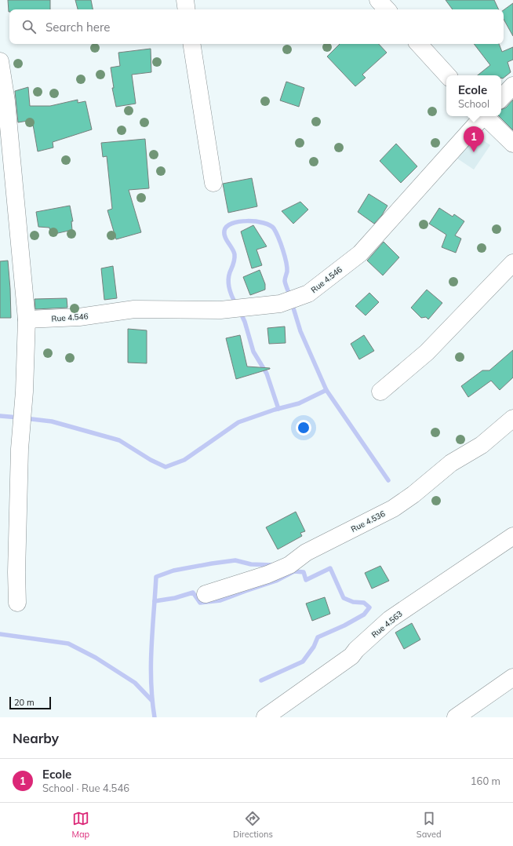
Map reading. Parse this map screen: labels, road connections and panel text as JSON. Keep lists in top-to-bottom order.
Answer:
{
  "streets": {
    "street": ["Rue 4.546", "Rue 4.536", "Rue 4.563"]
  },
  "scale_bar": "20 m",
  "page": {
    "search": "Search here",
    "popup": ["Ecole", "School"],
    "pins": "1",
    "scale": "20 m",
    "heading": "Nearby",
    "list": [
      {
        "mark": "1",
        "name": "Ecole",
        "note": "School · Rue 4.546",
        "value": "160 m"
      }
    ],
    "nav": ["Map", "Directions", "Saved"]
  }
}
